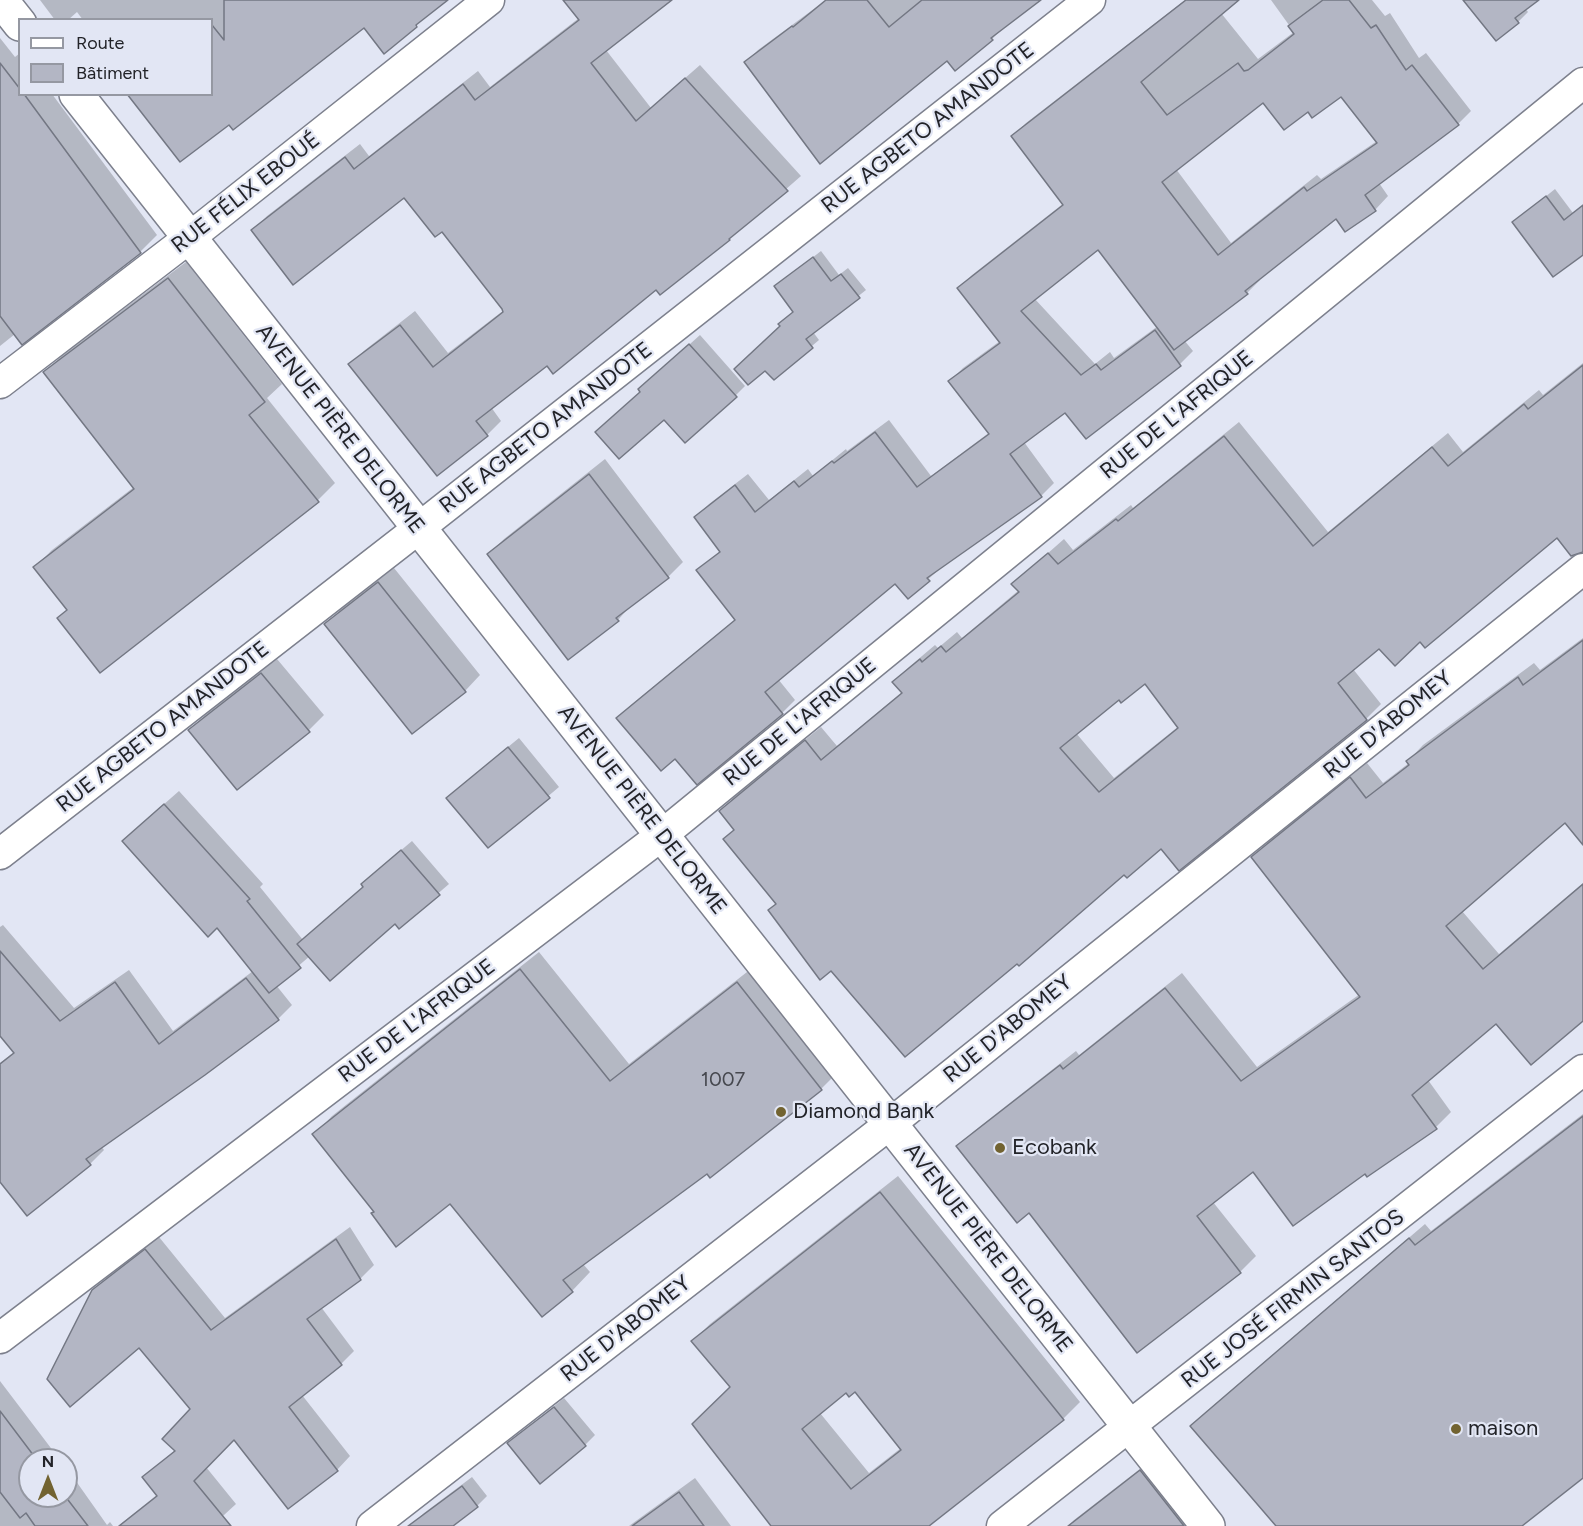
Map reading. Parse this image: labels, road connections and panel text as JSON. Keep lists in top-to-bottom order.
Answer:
{
  "streets": {
    "main road": ["AVENUE PIÈRE DELORME"],
    "street": [
      "RUE AGBETO AMANDOTE",
      "RUE FÉLIX EBOUÉ",
      "RUE DE L'AFRIQUE",
      "RUE D'ABOMEY",
      "RUE JOSÉ FIRMIN SANTOS"
    ]
  },
  "crossings": [
    ["RUE AGBETO AMANDOTE", "AVENUE PIÈRE DELORME"],
    ["RUE FÉLIX EBOUÉ", "AVENUE PIÈRE DELORME"],
    ["RUE DE L'AFRIQUE", "AVENUE PIÈRE DELORME"],
    ["AVENUE PIÈRE DELORME", "RUE D'ABOMEY"],
    ["AVENUE PIÈRE DELORME", "RUE JOSÉ FIRMIN SANTOS"]
  ],
  "places": ["Diamond Bank", "Ecobank", "maison"],
  "house_numbers": ["1007"],
  "legend": ["Route", "Bâtiment"],
  "north": "top"
}
